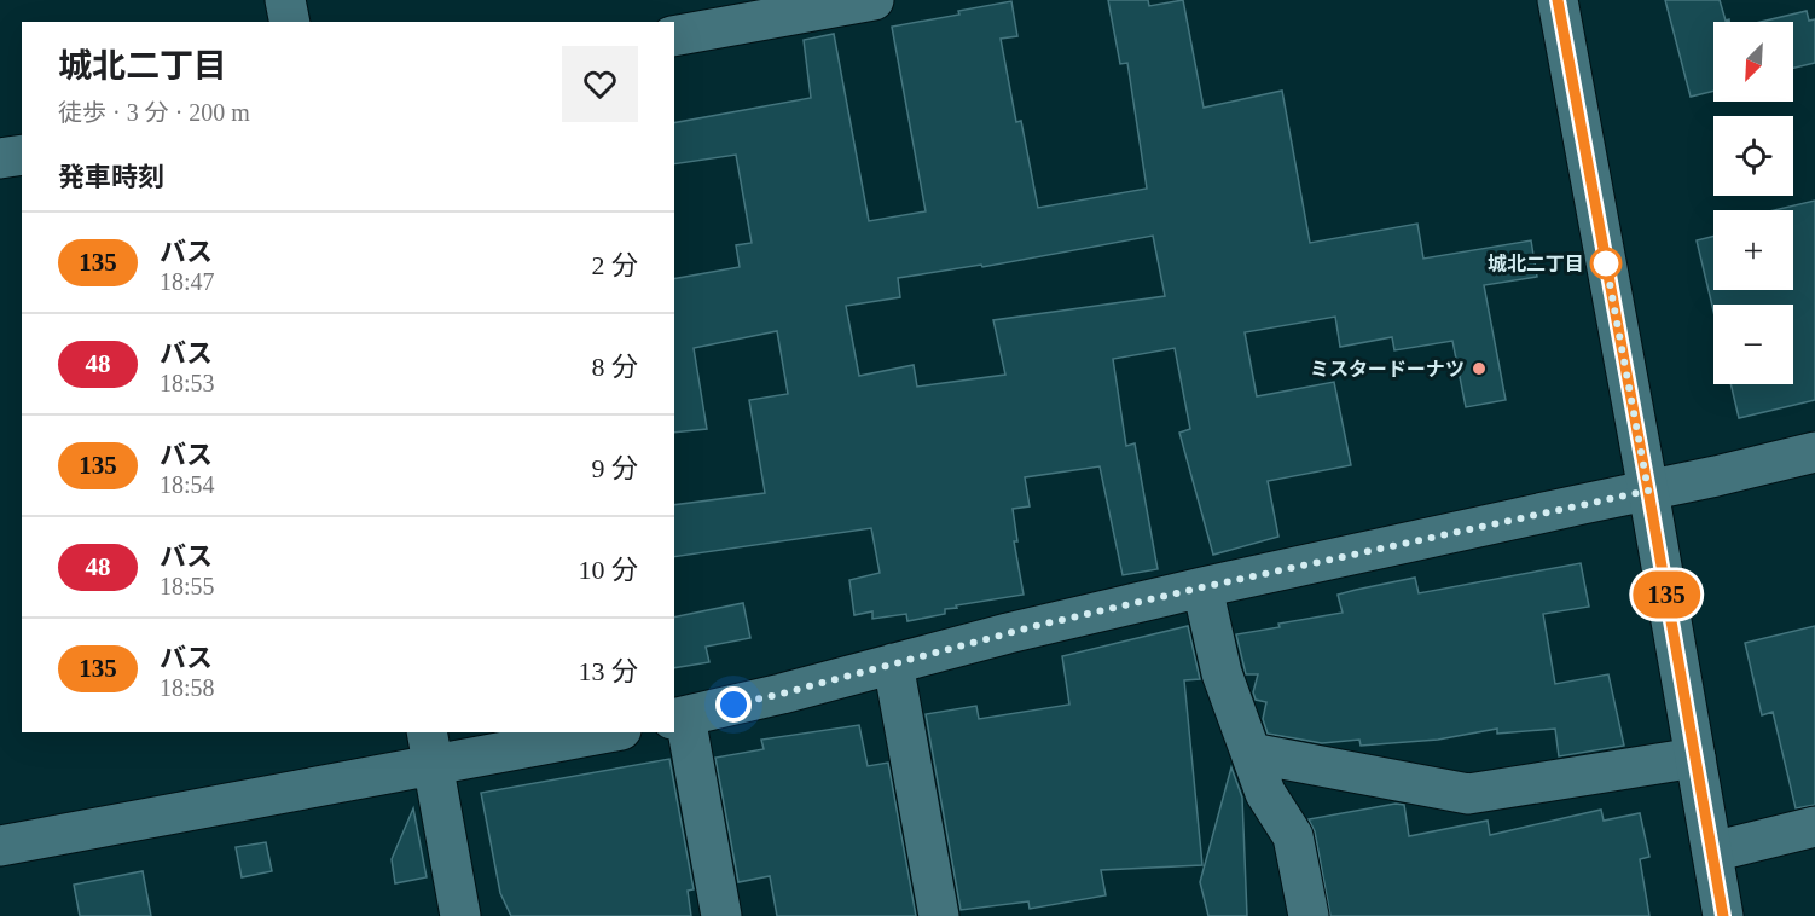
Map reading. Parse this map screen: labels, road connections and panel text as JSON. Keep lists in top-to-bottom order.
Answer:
{
  "places": ["城北二丁目", "ミスタードーナツ"],
  "lines": ["bus line 135"],
  "north": "bottom left",
  "page": {
    "on_map": "135",
    "map_buttons": ["+", "−"],
    "heading": [
      ["城北二丁目", "徒歩 · 3 分 · 200 m"],
      "発車時刻"
    ],
    "list": [
      {
        "mark": "135",
        "name": "バス",
        "note": "18:47",
        "value": "2 分"
      },
      {
        "mark": "48",
        "name": "バス",
        "note": "18:53",
        "value": "8 分"
      },
      {
        "mark": "135",
        "name": "バス",
        "note": "18:54",
        "value": "9 分"
      },
      {
        "mark": "48",
        "name": "バス",
        "note": "18:55",
        "value": "10 分"
      },
      {
        "mark": "135",
        "name": "バス",
        "note": "18:58",
        "value": "13 分"
      }
    ]
  }
}
